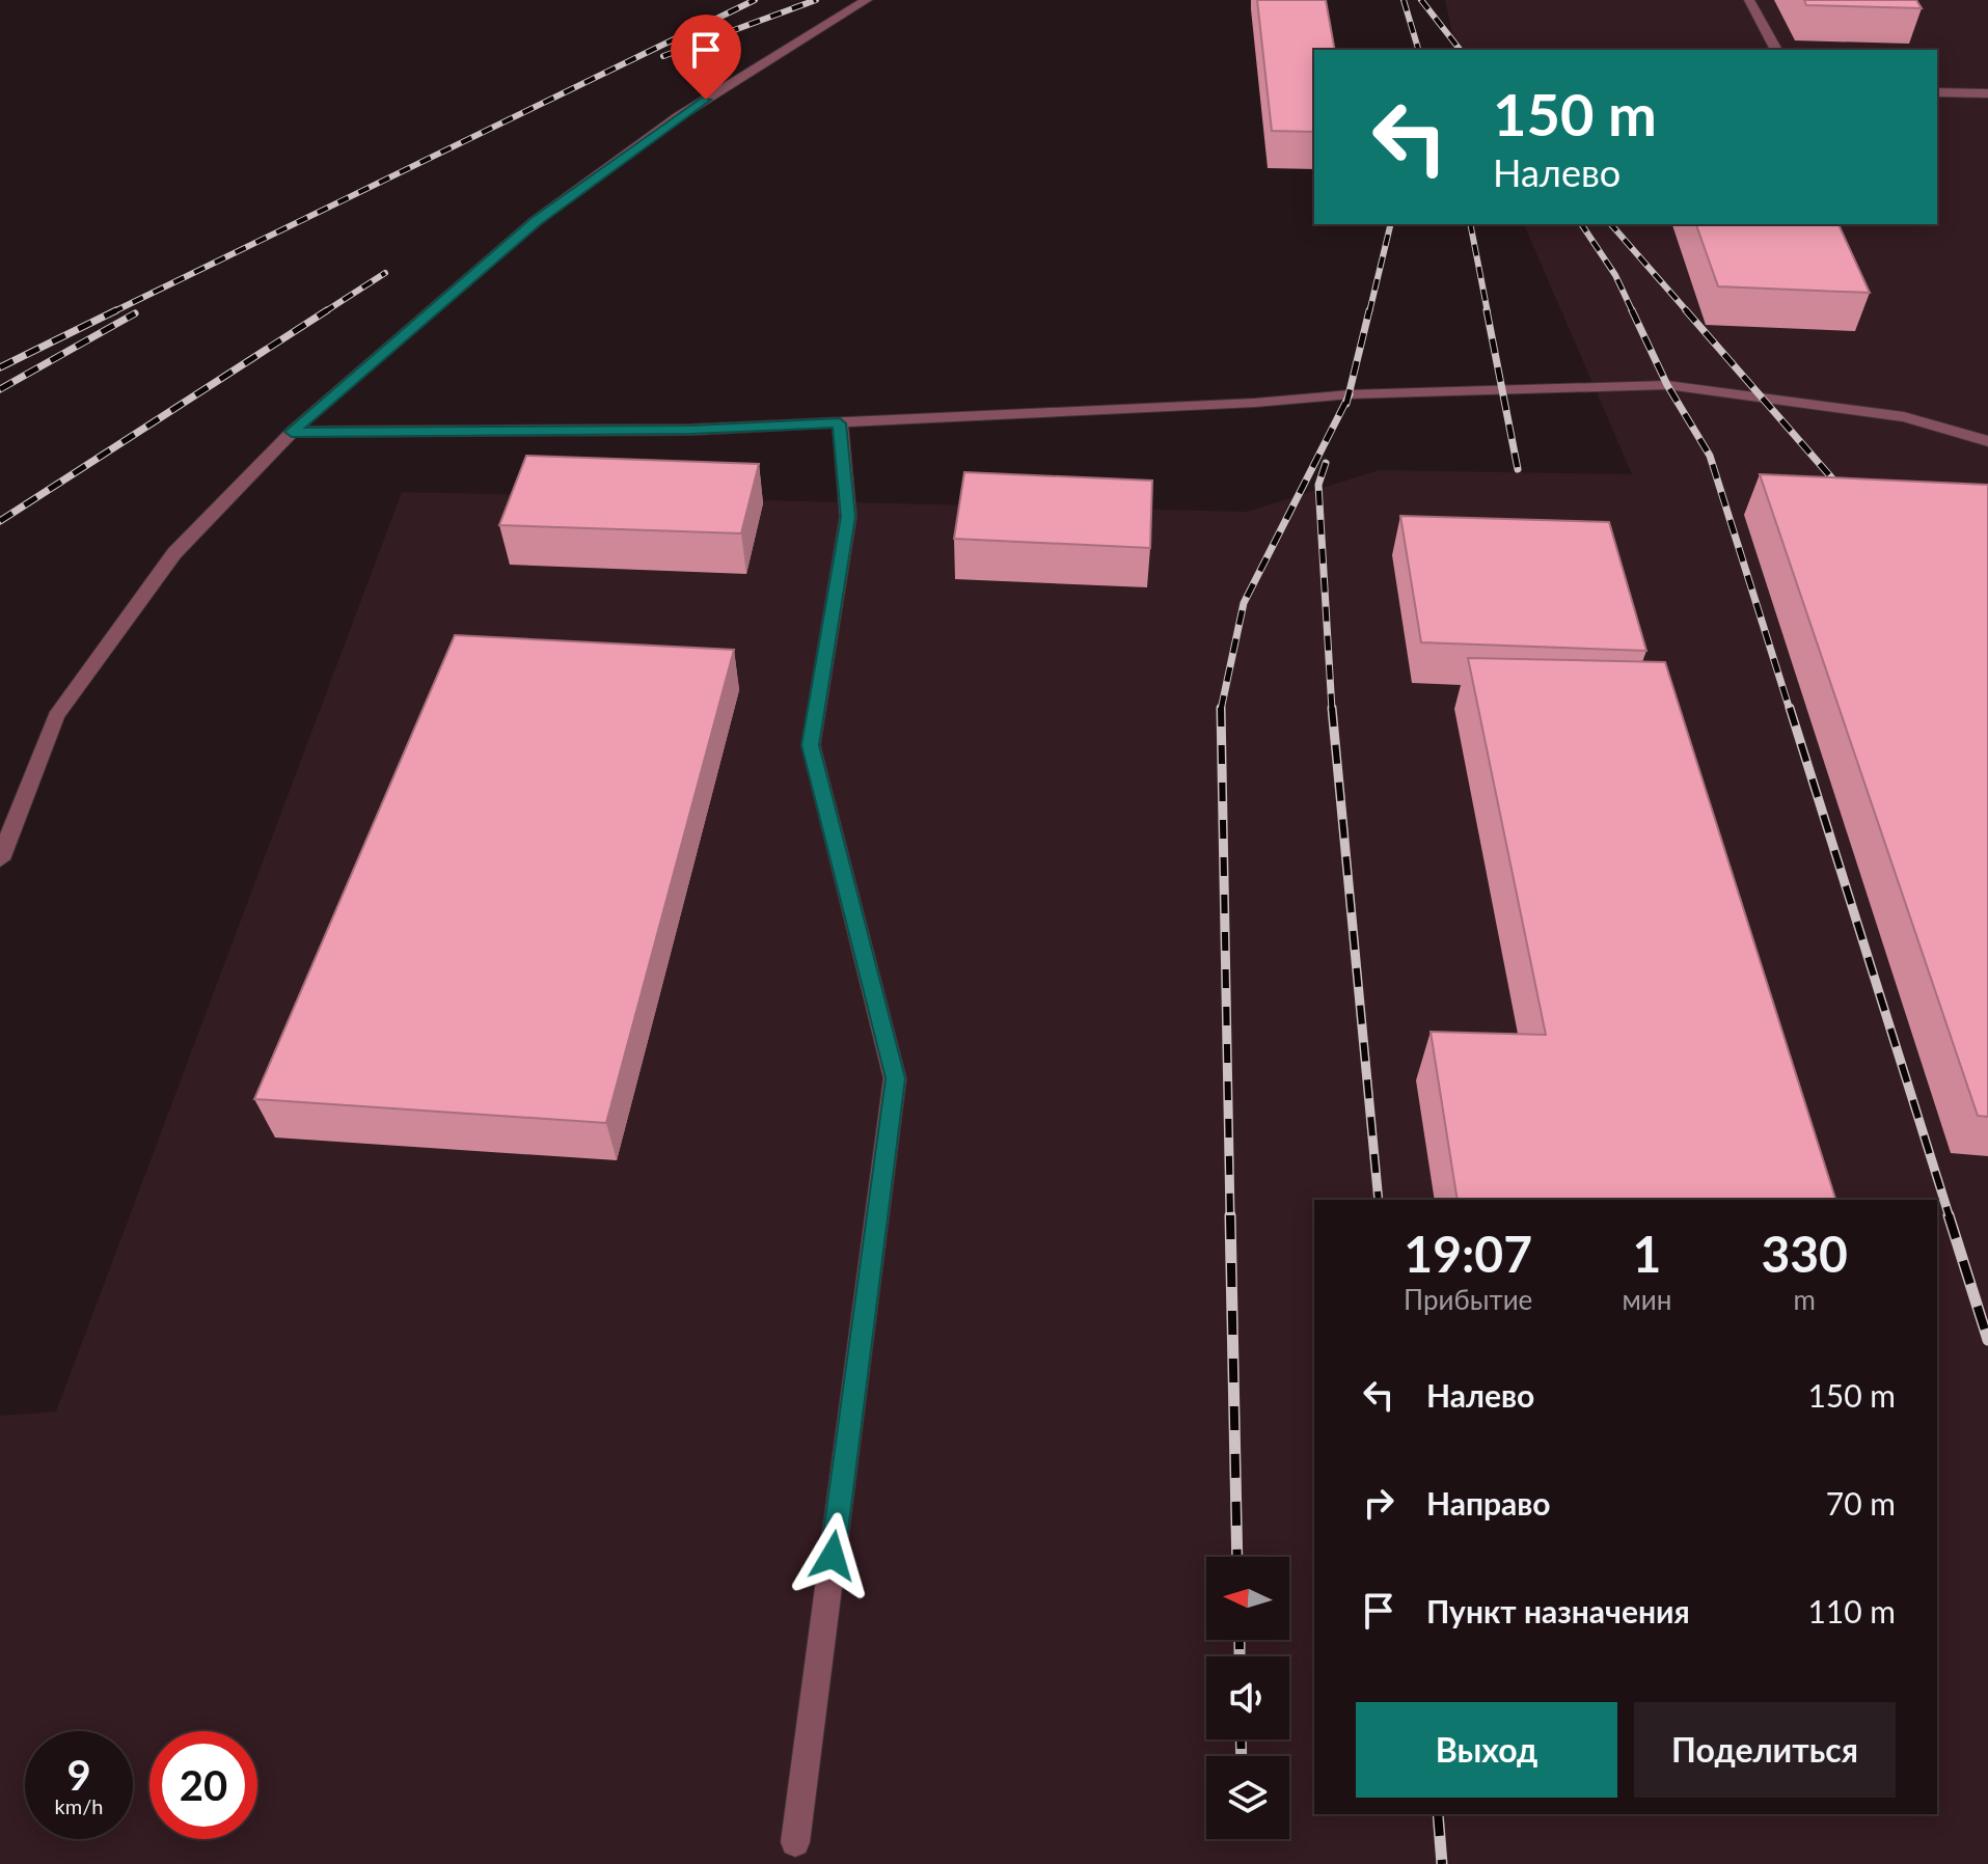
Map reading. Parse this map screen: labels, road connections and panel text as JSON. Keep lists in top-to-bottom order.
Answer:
{
  "north": "left",
  "page": {
    "turn": ["150 m", "Налево"],
    "eta": [
      "19:07",
      "Прибытие",
      "1",
      "мин",
      "330",
      "m"
    ],
    "list": [
      {
        "name": "Налево",
        "value": "150 m"
      },
      {
        "name": "Направо",
        "value": "70 m"
      },
      {
        "name": "Пункт назначения",
        "value": "110 m"
      }
    ],
    "buttons": ["Выход", "Поделиться"],
    "speed": "9 km/h",
    "limit": "20"
  }
}
